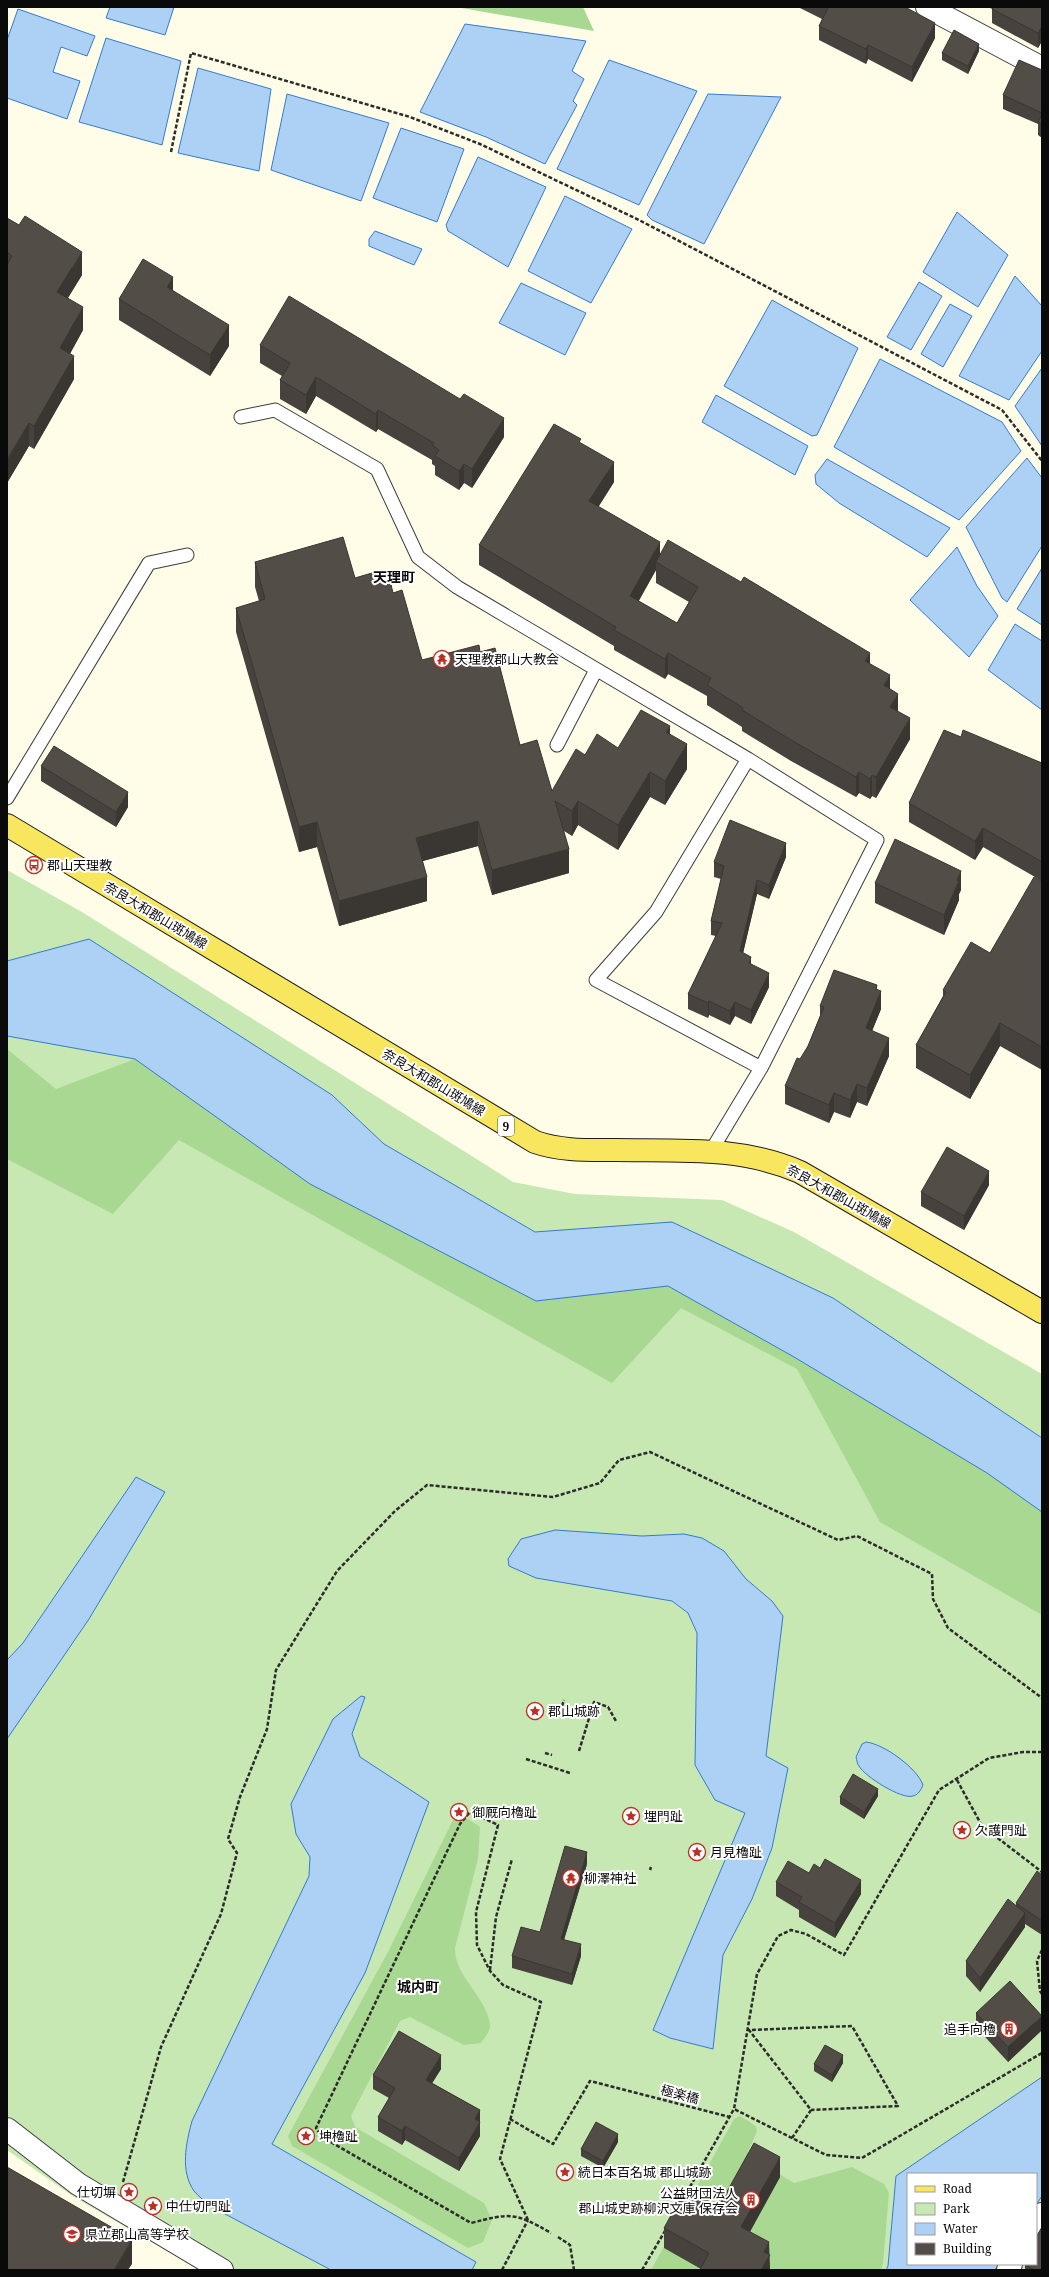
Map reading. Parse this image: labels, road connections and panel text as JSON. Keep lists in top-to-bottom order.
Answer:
{
  "streets": {
    "main road": ["奈良大和郡山斑鳩線", "9"],
    "path": ["極楽橋"]
  },
  "districts": ["天理町", "城内町"],
  "places": {
    "temple": ["天理教郡山大教会", "柳澤神社"],
    "bus stop": ["郡山天理教"],
    "place": [
      "郡山城跡",
      "御厩向櫓趾",
      "埋門趾",
      "久護門趾",
      "月見櫓趾",
      "坤櫓趾",
      "続日本百名城 郡山城跡",
      "仕切塀",
      "中仕切門趾"
    ],
    "building": ["追手向櫓", "公益財団法人 郡山城史跡柳沢文庫 保存会"],
    "school or university": ["県立郡山高等学校"]
  },
  "legend": [
    "Road",
    "Park",
    "Water",
    "Building"
  ]
}
